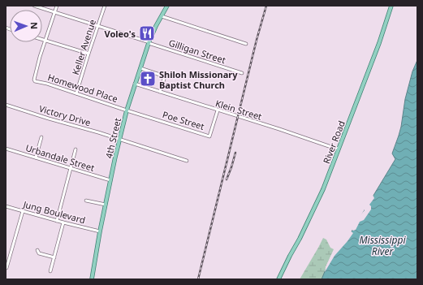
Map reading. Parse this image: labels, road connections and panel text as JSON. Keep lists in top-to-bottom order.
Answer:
{
  "streets": {
    "main road": ["4th Street", "River Road"],
    "street": [
      "Keller Avenue",
      "Gilligan Street",
      "Homewood Place",
      "Klein Street",
      "Victory Drive",
      "Poe Street",
      "Urbandale Street",
      "Jung Boulevard"
    ]
  },
  "crossings": [
    ["Keller Avenue", "Gilligan Street"],
    ["Keller Avenue", "Homewood Place"],
    ["Gilligan Street", "4th Street"],
    ["Homewood Place", "Poe Street"],
    ["Homewood Place", "4th Street"],
    ["Klein Street", "Poe Street"],
    ["Klein Street", "4th Street"],
    ["Klein Street", "River Road"],
    ["Victory Drive", "4th Street"],
    ["Poe Street", "4th Street"],
    ["4th Street", "Urbandale Street"],
    ["4th Street", "Jung Boulevard"]
  ],
  "water": ["Mississippi River"],
  "places": {
    "restaurant": ["Voleo's"],
    "church": ["Shiloh Missionary Baptist Church"]
  },
  "north": "right"
}
